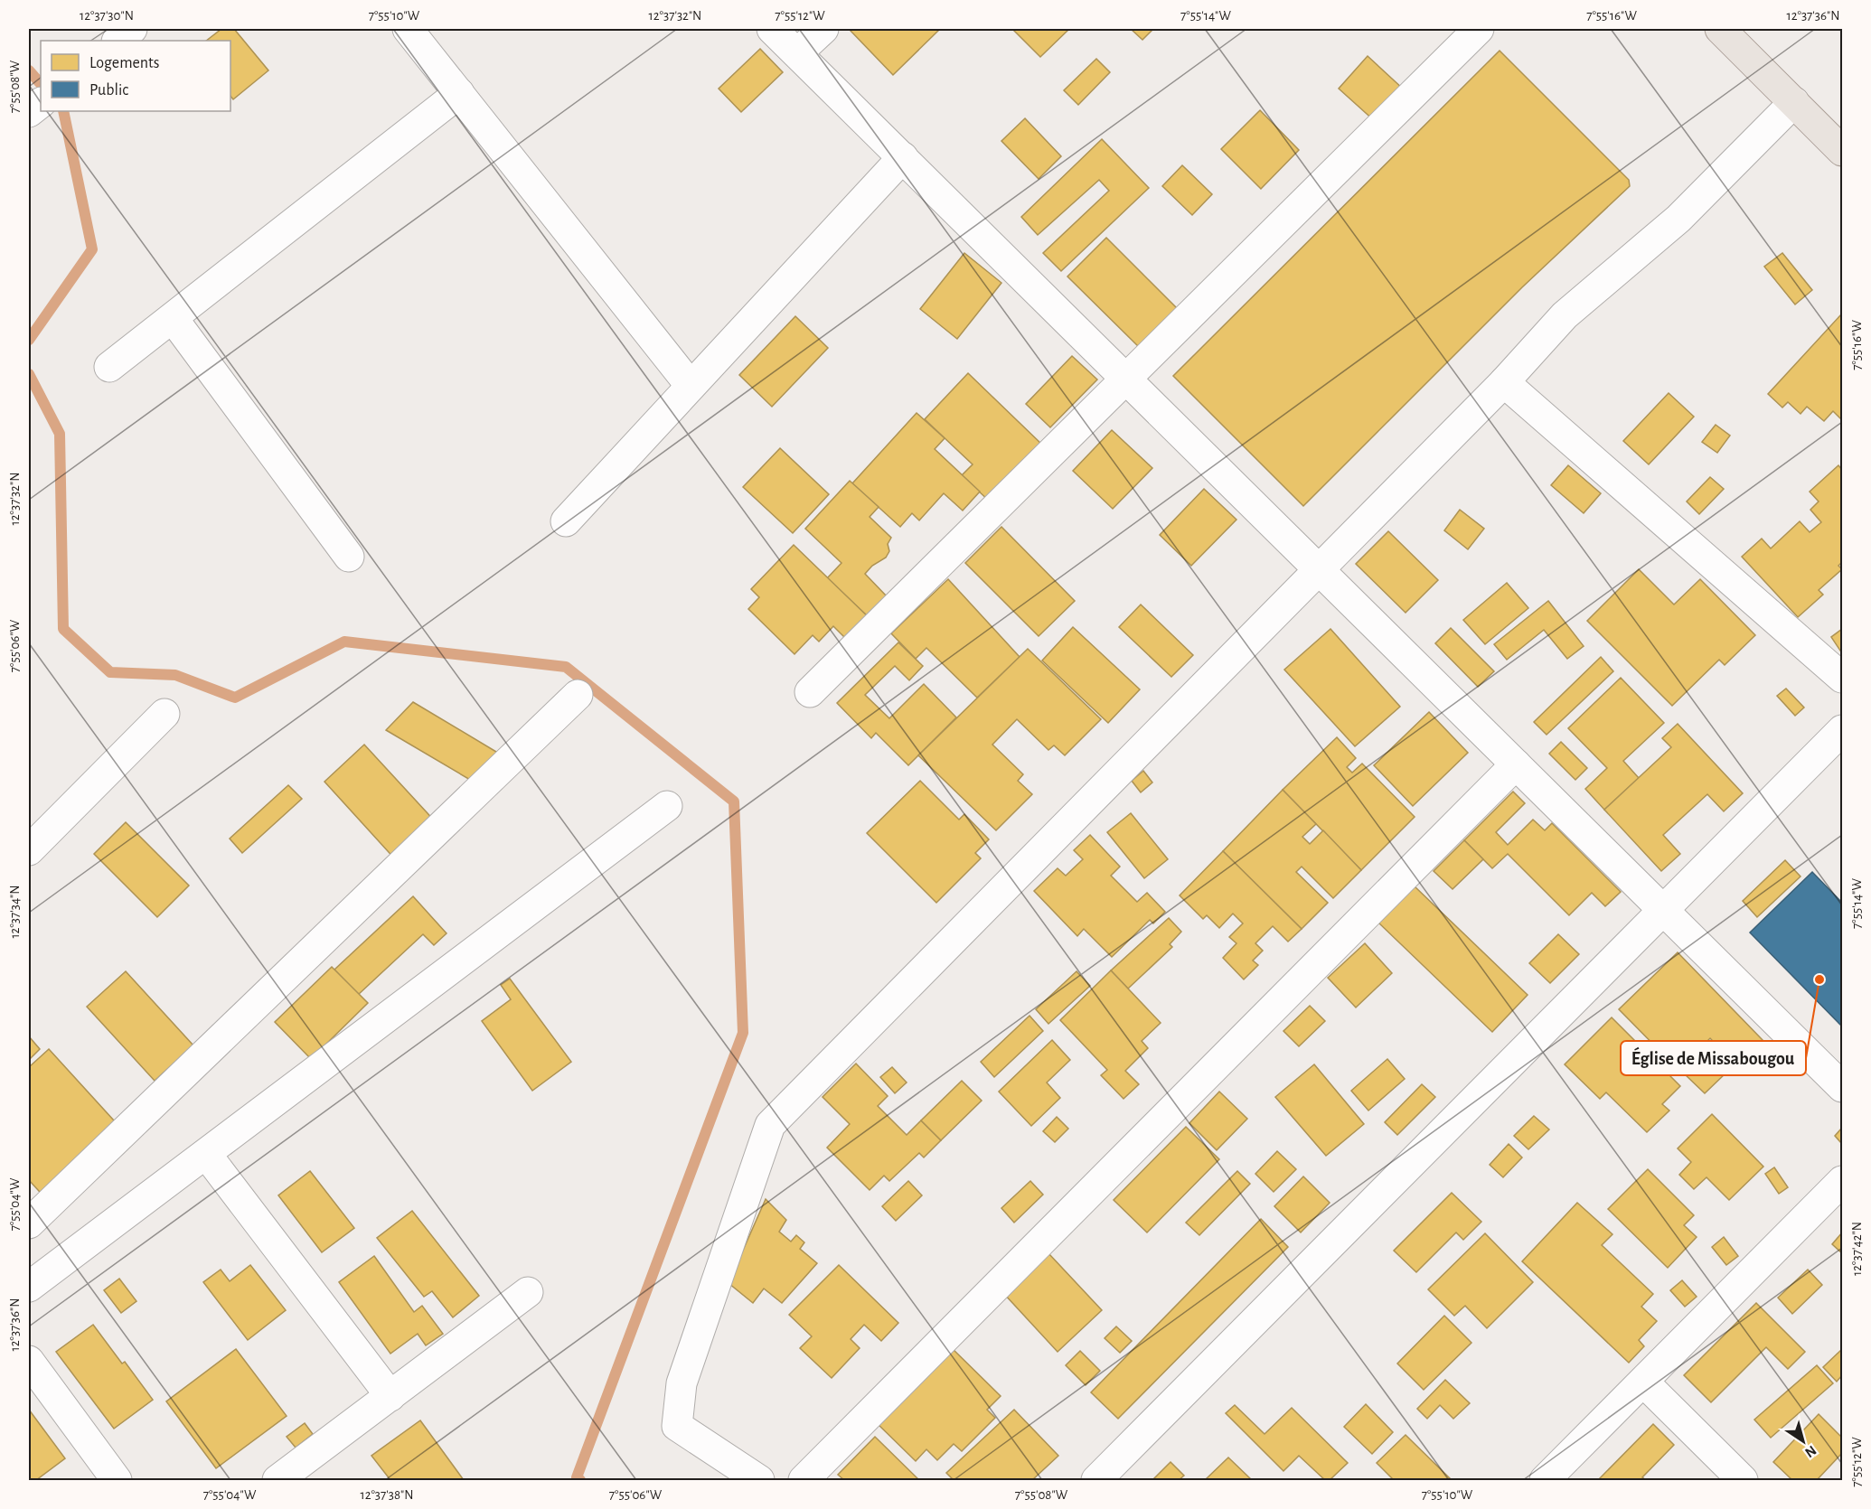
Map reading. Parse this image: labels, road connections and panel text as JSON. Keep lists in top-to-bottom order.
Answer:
{
  "places": ["Église de Missabougou"],
  "legend": ["Logements", "Public"],
  "north": "bottom right",
  "coordinates": [
    "12°37'30\"N",
    "7°55'10\"W",
    "12°37'32\"N",
    "7°55'12\"W",
    "7°55'14\"W",
    "7°55'16\"W",
    "12°37'36\"N",
    "7°55'08\"W",
    "7°55'06\"W",
    "12°37'34\"N",
    "7°55'04\"W",
    "12°37'42\"N",
    "12°37'38\"N"
  ]
}
